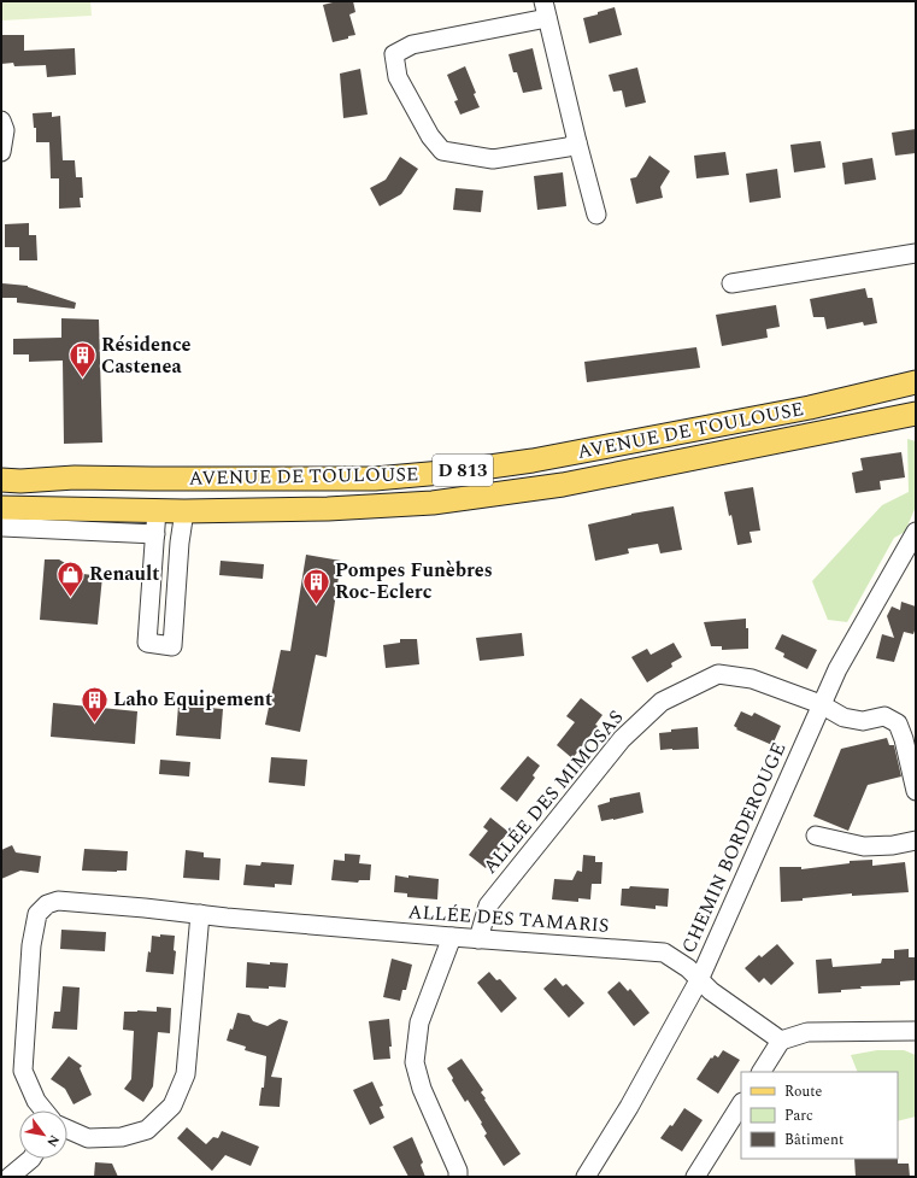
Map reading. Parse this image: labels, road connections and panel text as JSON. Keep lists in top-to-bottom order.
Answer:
{
  "streets": {
    "main road": ["AVENUE DE TOULOUSE", "D 813"],
    "street": ["ALLÉE DES MIMOSAS", "CHEMIN BORDEROUGE", "ALLÉE DES TAMARIS"]
  },
  "crossings": [
    ["ALLÉE DES MIMOSAS", "CHEMIN BORDEROUGE"],
    ["ALLÉE DES MIMOSAS", "ALLÉE DES TAMARIS"],
    ["CHEMIN BORDEROUGE", "ALLÉE DES TAMARIS"]
  ],
  "places": {
    "building": ["Résidence Castenea", "Pompes Funèbres Roc-Eclerc", "Laho Equipement"],
    "shop": ["Renault"]
  },
  "legend": ["Route", "Parc", "Bâtiment"],
  "north": "bottom right"
}
